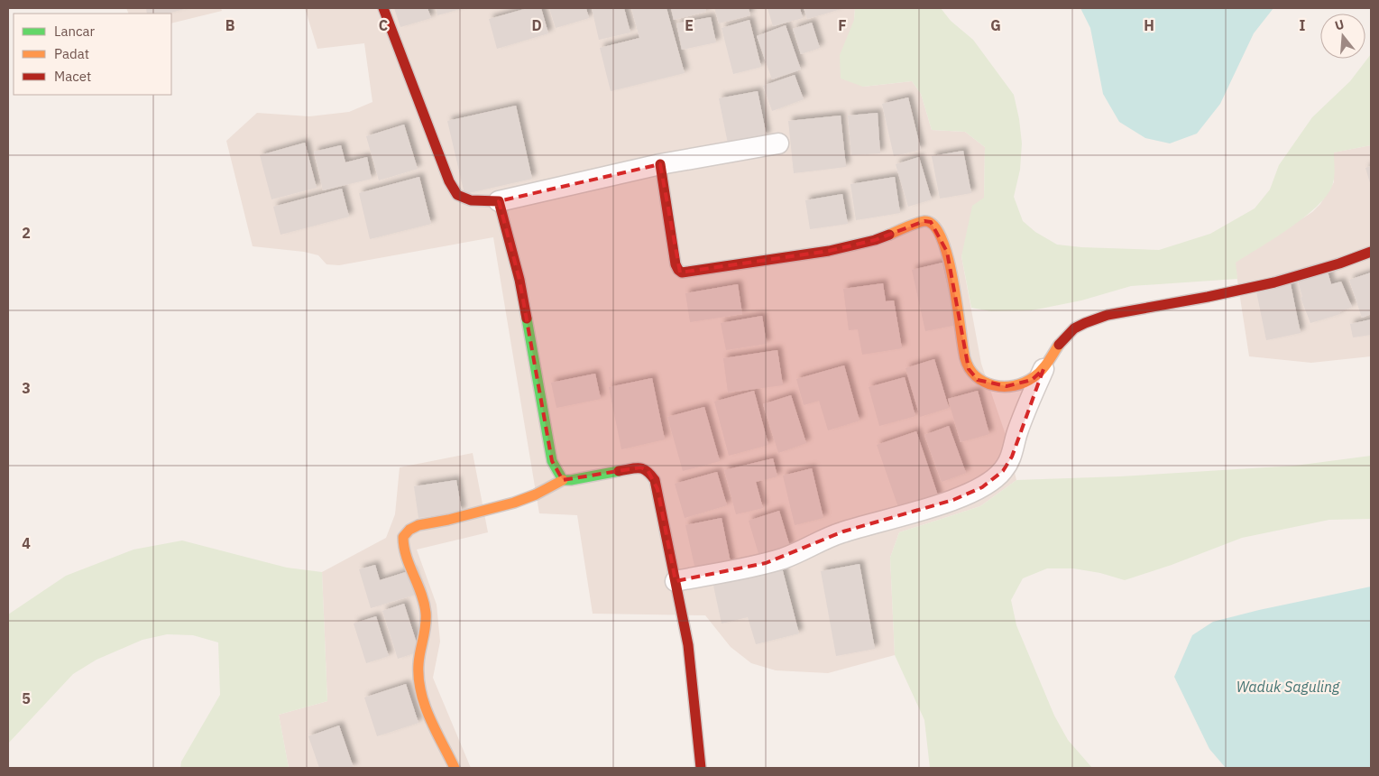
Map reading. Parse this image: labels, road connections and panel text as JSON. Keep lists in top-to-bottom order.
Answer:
{
  "water": ["Waduk Saguling"],
  "legend": ["Lancar", "Padat", "Macet"],
  "north": "top",
  "grid": {
    "columns": [
      "B",
      "C",
      "D",
      "E",
      "F",
      "G",
      "H",
      "I"
    ],
    "rows": [
      "2",
      "3",
      "4",
      "5"
    ]
  }
}
